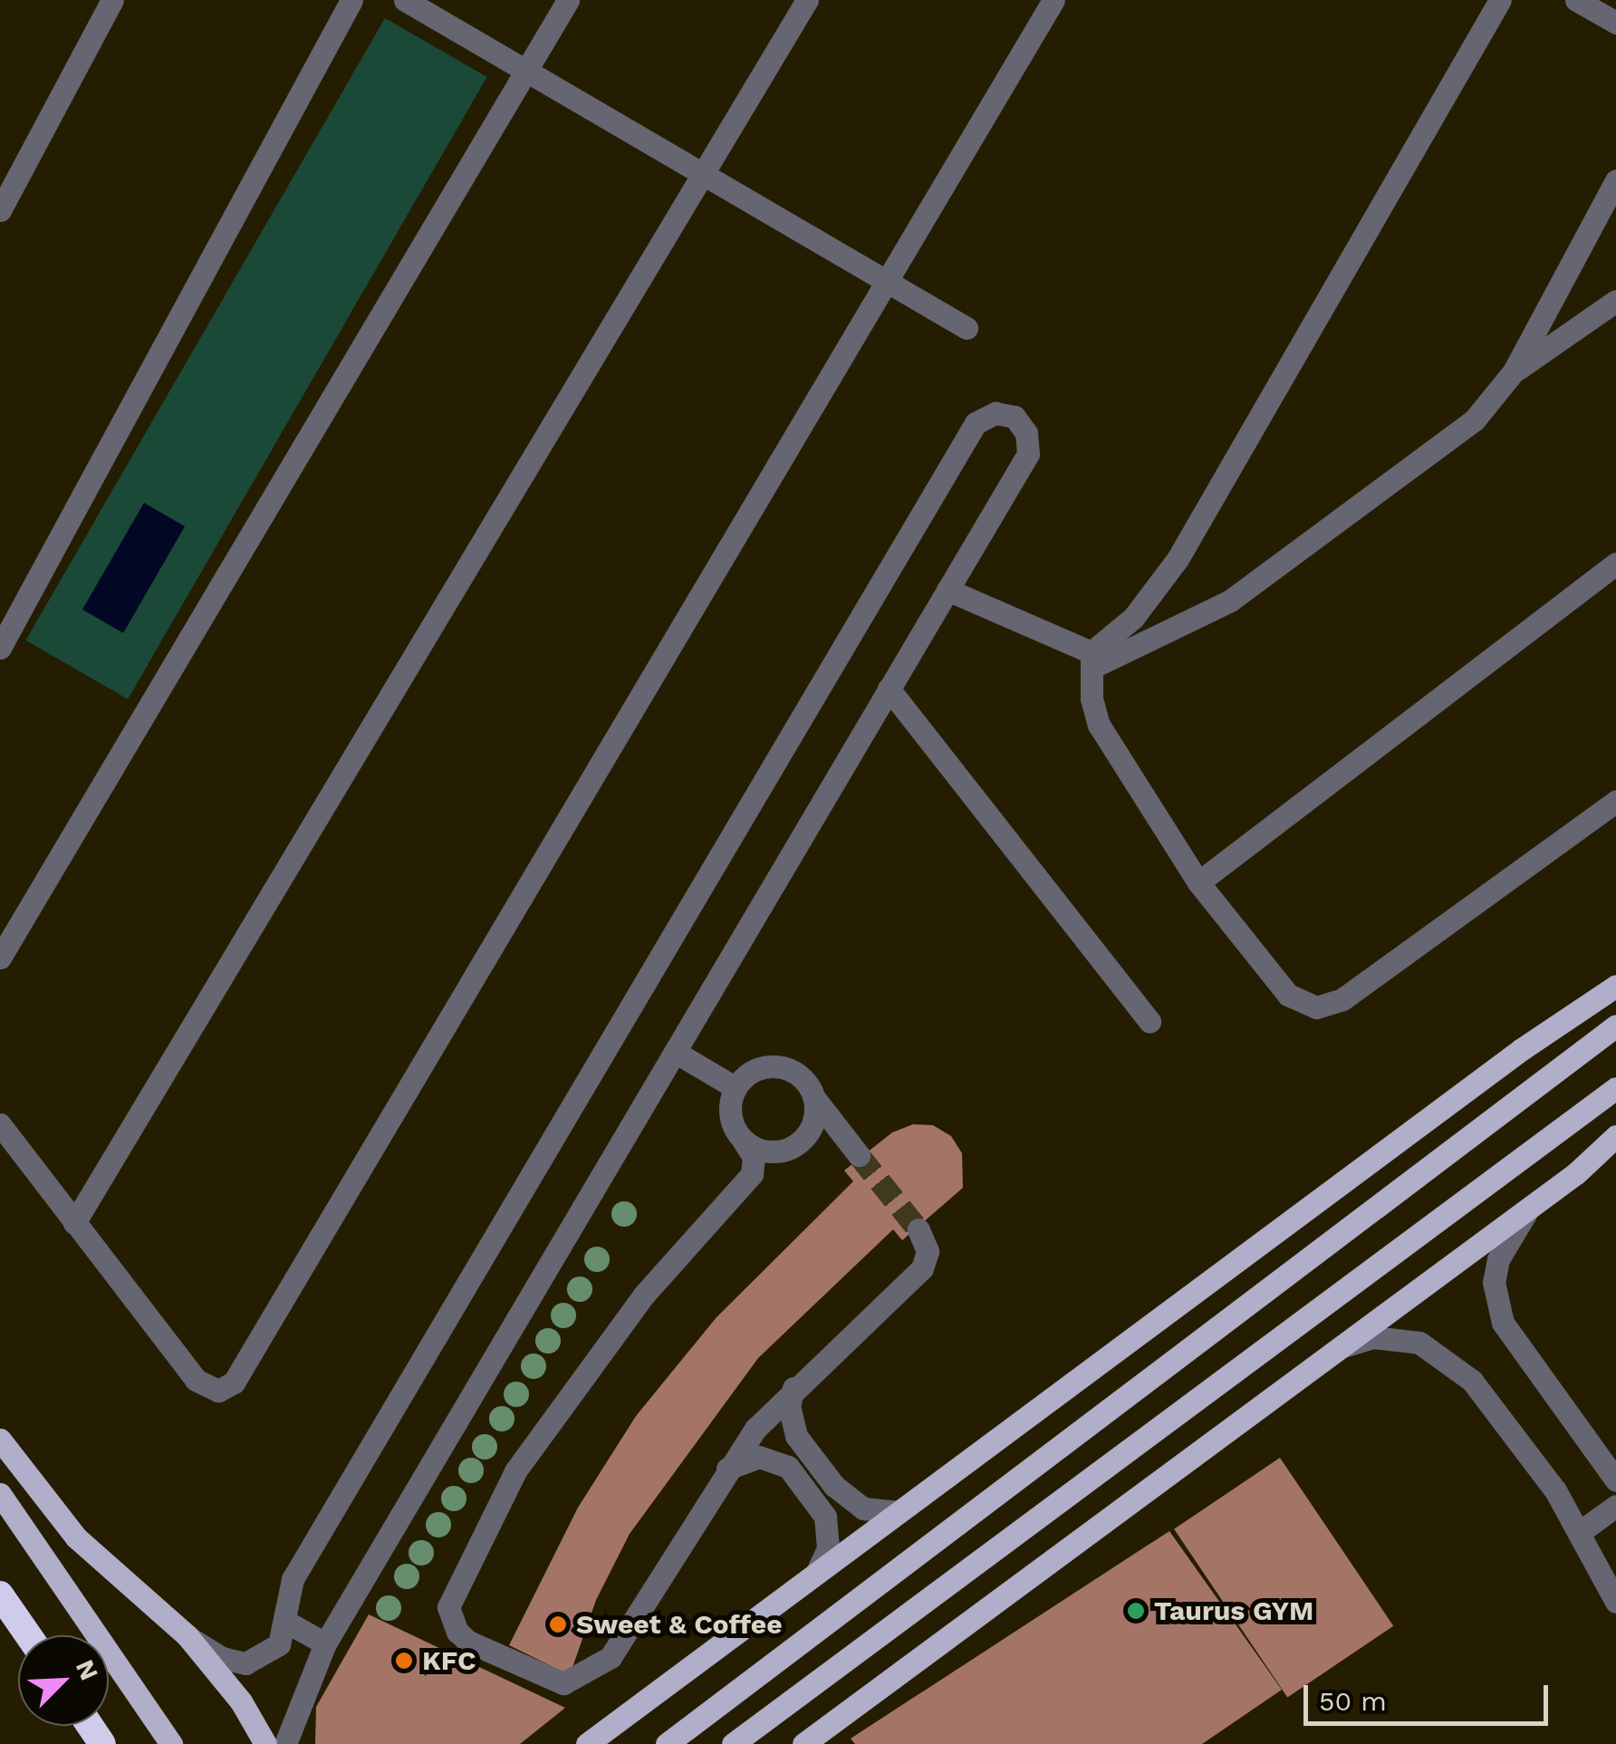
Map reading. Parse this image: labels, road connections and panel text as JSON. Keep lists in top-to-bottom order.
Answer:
{
  "places": ["Taurus GYM", "Sweet & Coffee", "KFC"],
  "scale_bar": "50 m",
  "north": "top right"
}
